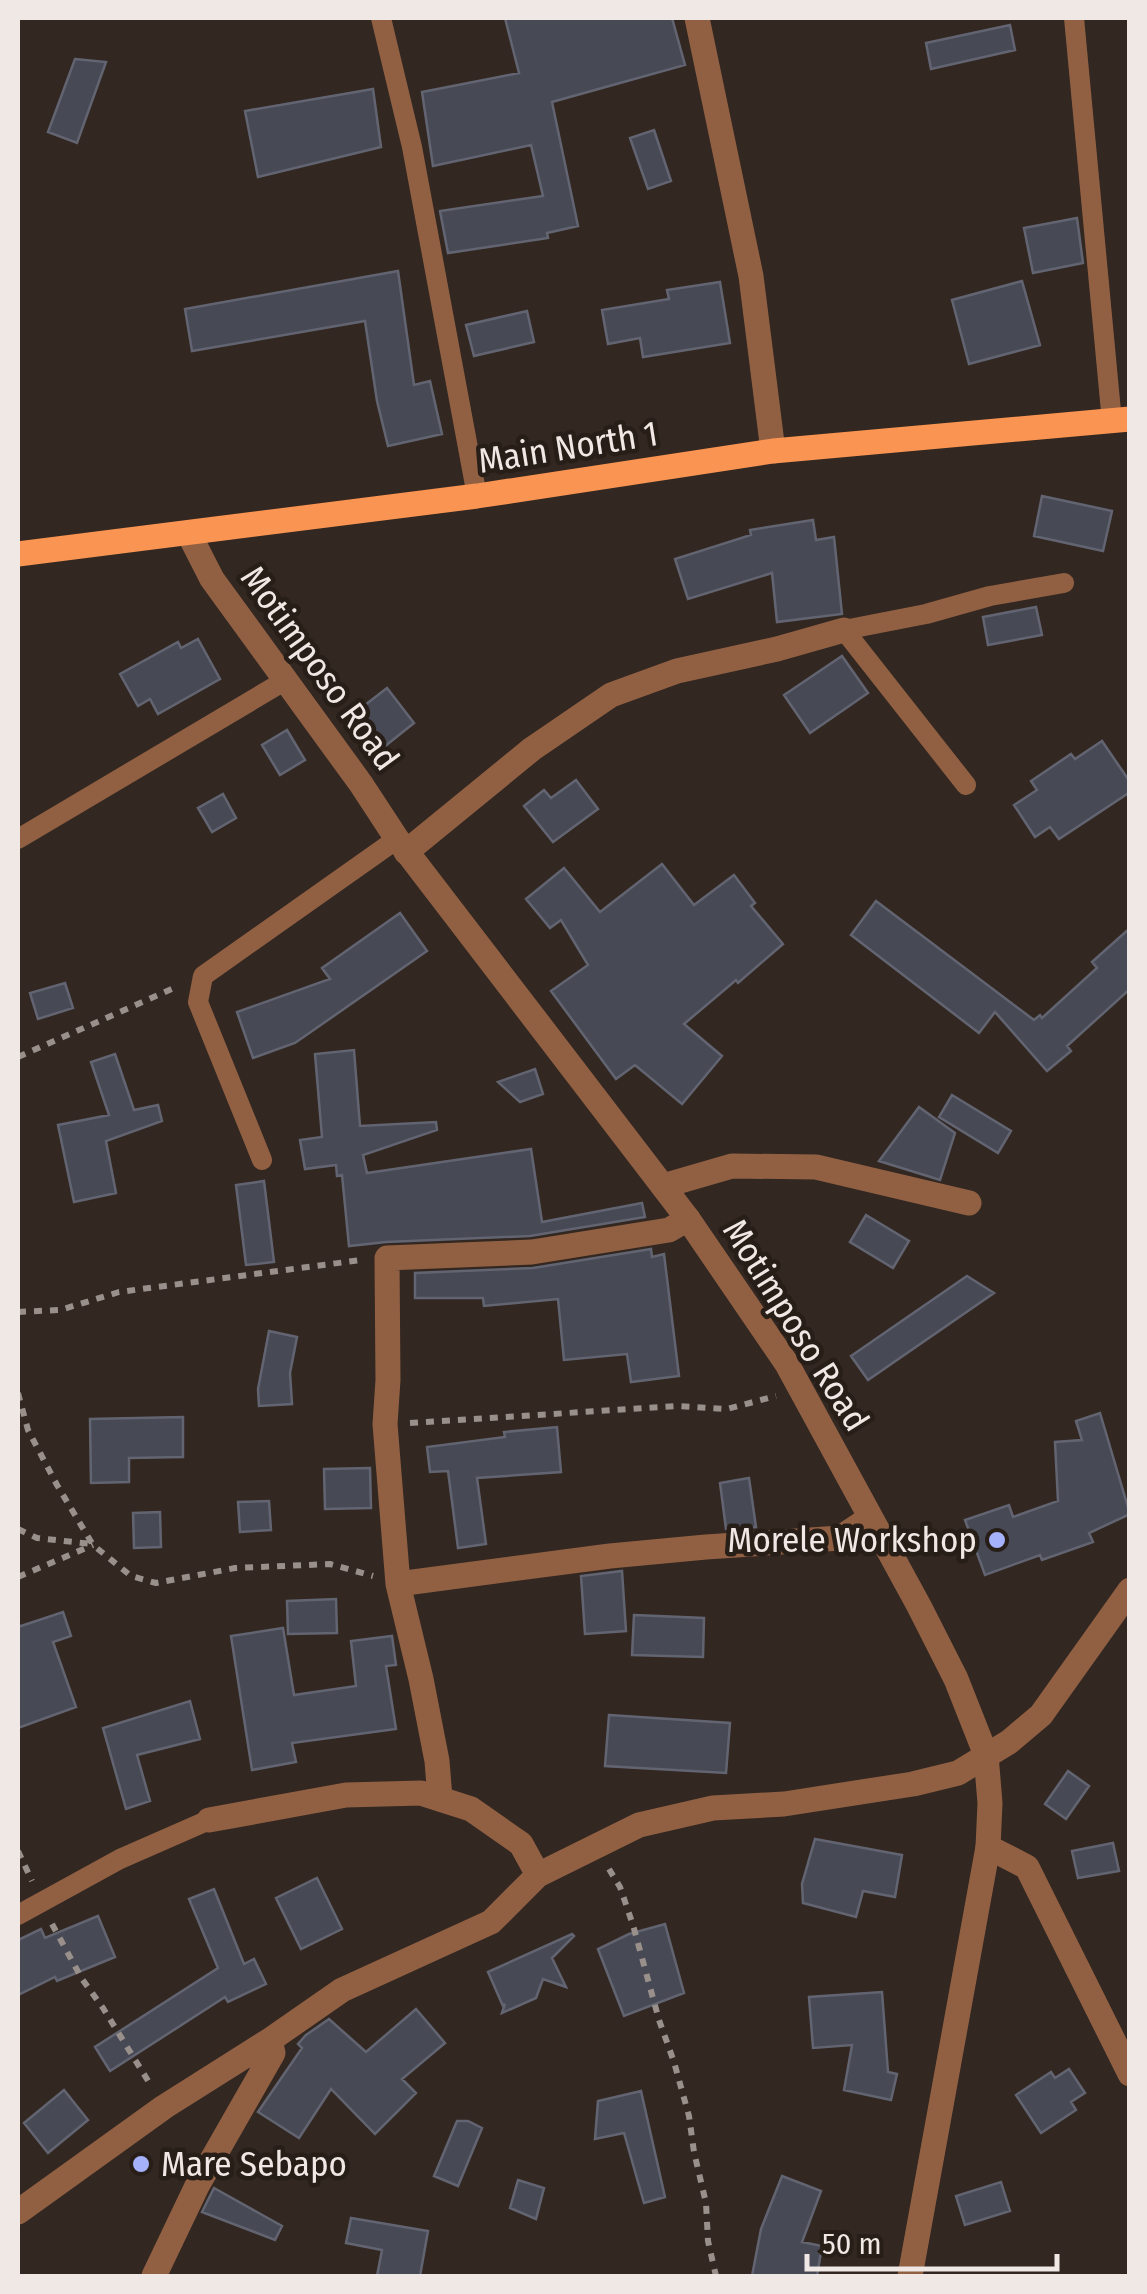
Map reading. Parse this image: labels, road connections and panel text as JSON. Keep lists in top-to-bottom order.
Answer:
{
  "streets": {
    "main road": ["Main North 1"],
    "street": ["Motimposo Road"]
  },
  "crossings": [
    ["Main North 1", "Motimposo Road"]
  ],
  "places": ["Morele Workshop", "Mare Sebapo"],
  "scale_bar": "50 m"
}
